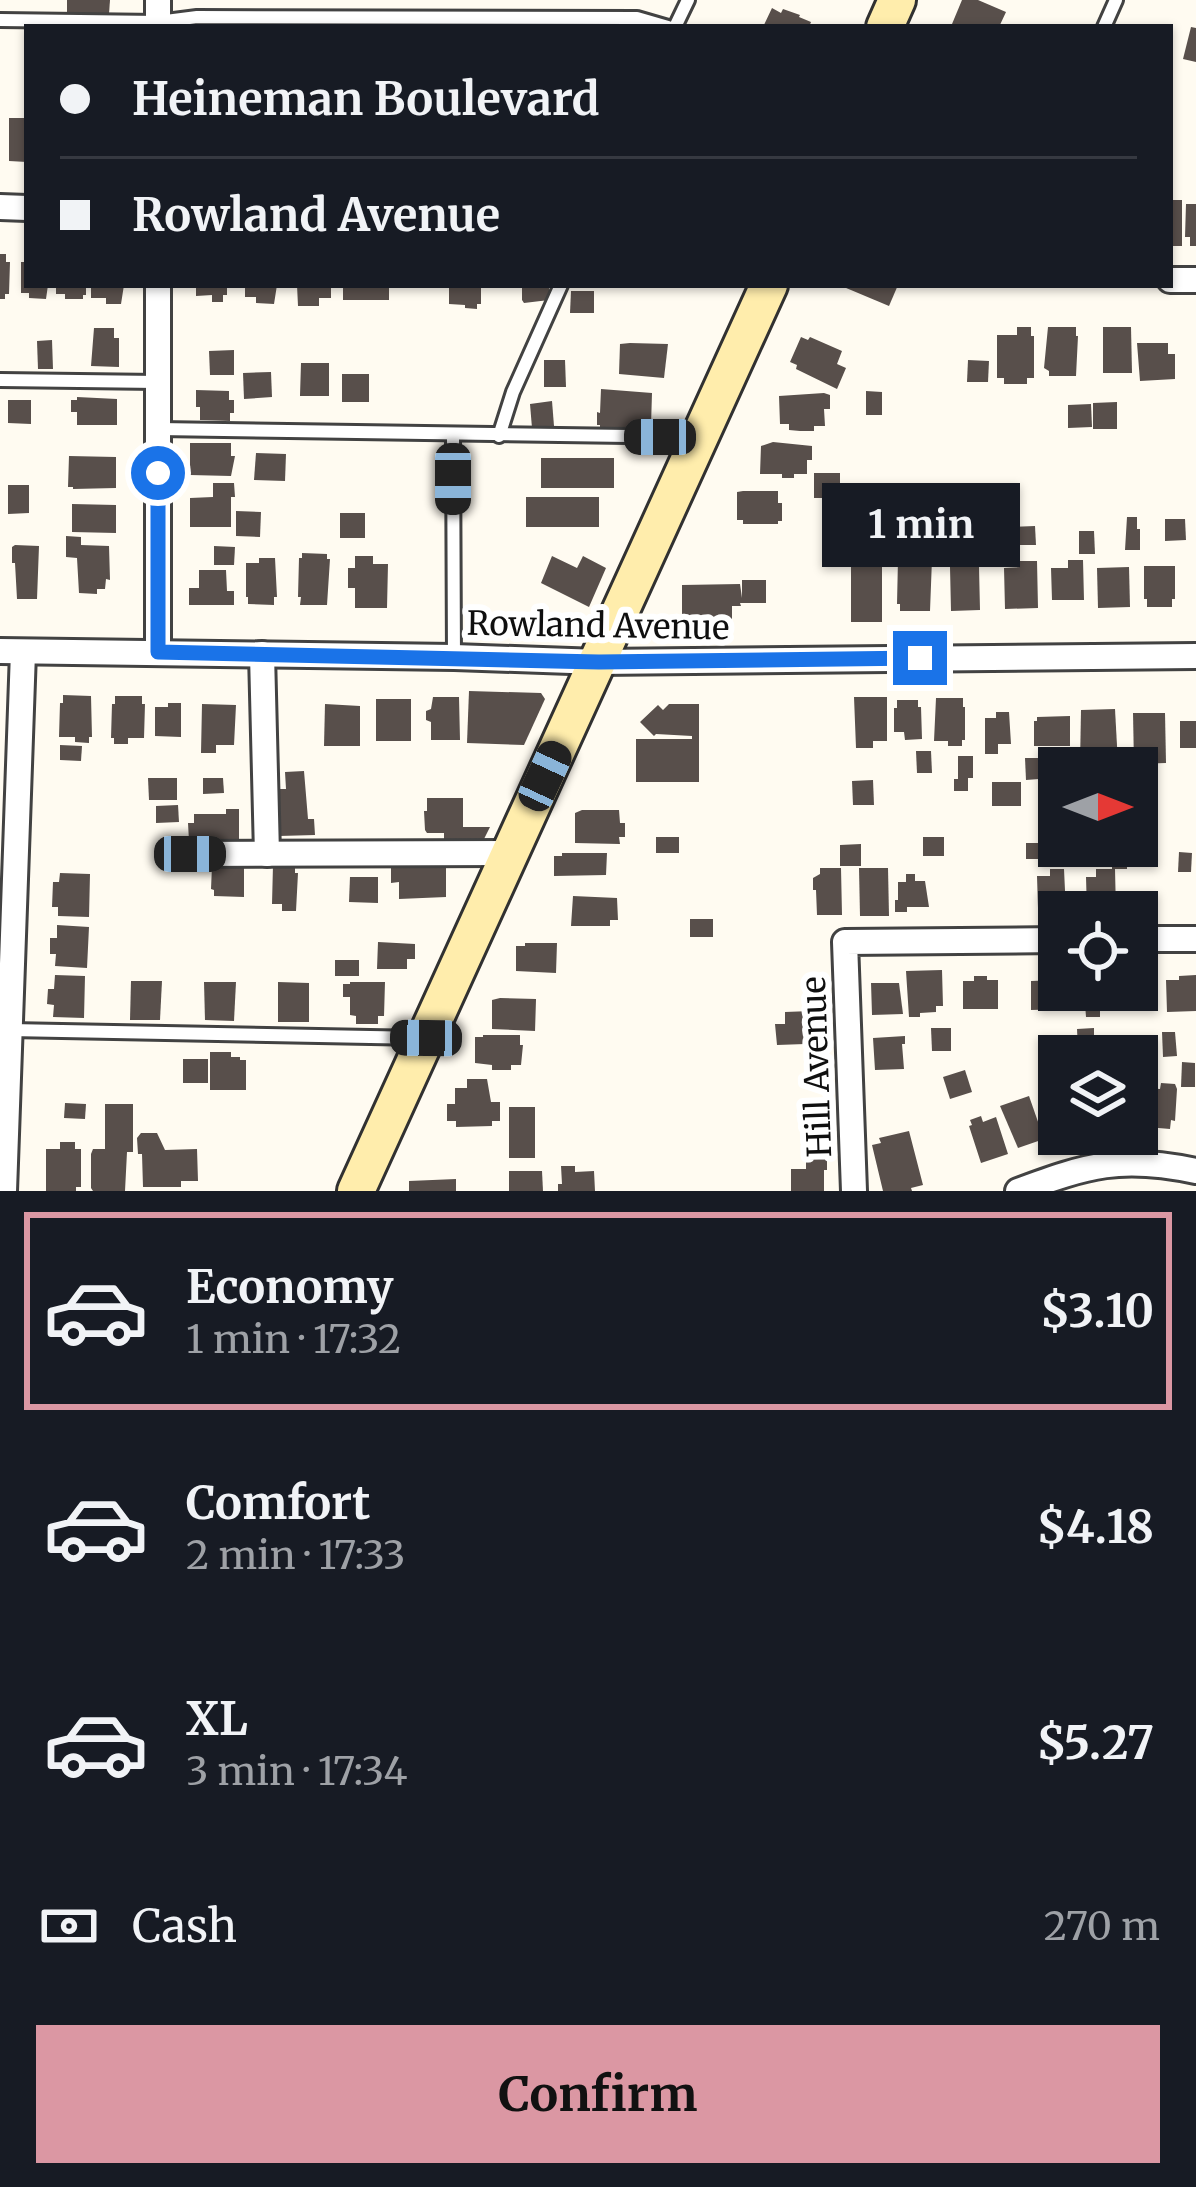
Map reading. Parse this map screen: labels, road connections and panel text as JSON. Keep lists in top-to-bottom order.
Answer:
{
  "streets": {
    "street": ["Rowland Avenue", "Hill Avenue"]
  },
  "north": "right",
  "page": {
    "banner": ["Heineman Boulevard", "Rowland Avenue"],
    "bubble": "1 min",
    "list": [
      {
        "name": "Economy",
        "note": "1 min · 17:32",
        "value": "$3.10"
      },
      {
        "name": "Comfort",
        "note": "2 min · 17:33",
        "value": "$4.18"
      },
      {
        "name": "XL",
        "note": "3 min · 17:34",
        "value": "$5.27"
      }
    ],
    "pay": ["Cash", "270 m"],
    "buttons": "Confirm"
  }
}
